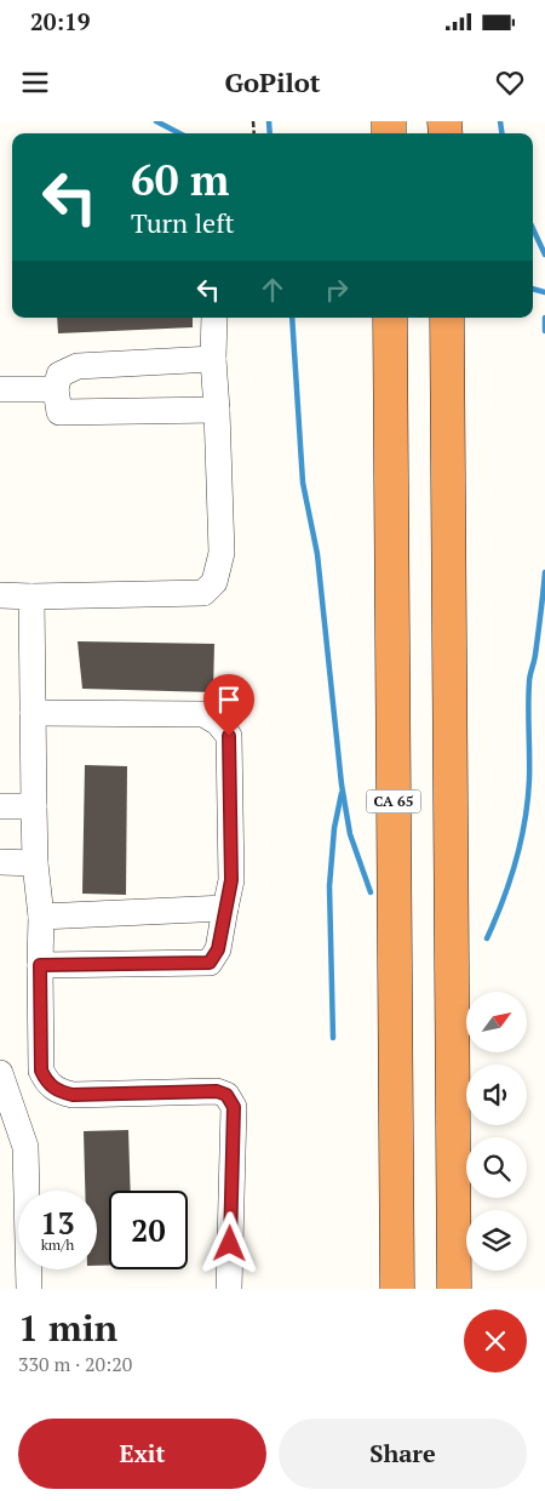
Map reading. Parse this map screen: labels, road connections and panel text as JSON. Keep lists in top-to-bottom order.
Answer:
{
  "streets": {
    "highway": ["CA 65"]
  },
  "north": "top right",
  "page": {
    "status": "20:19",
    "header": "GoPilot",
    "turn": ["60 m", "Turn left"],
    "speed": "13 km/h",
    "limit": "20",
    "heading": ["1 min", "330 m · 20:20"],
    "buttons": ["Exit", "Share"]
  }
}
